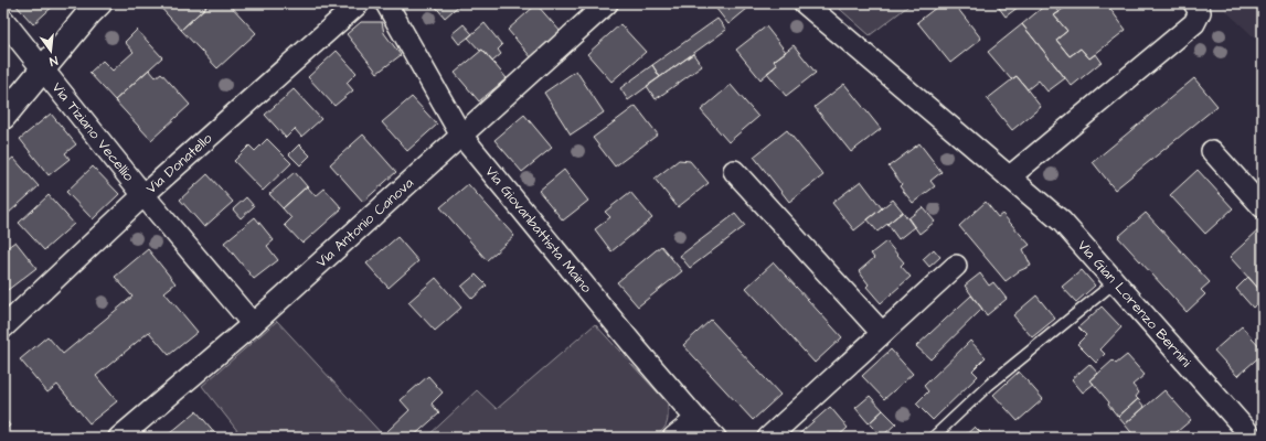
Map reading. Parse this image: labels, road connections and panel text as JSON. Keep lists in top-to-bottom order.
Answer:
{
  "streets": {
    "street": [
      "Via Tiziano Vecellio",
      "Via Donatello",
      "Via Antonio Canova",
      "Via Giovanbattista Maino",
      "Via Gian Lorenzo Bernini"
    ]
  },
  "crossings": [
    ["Via Tiziano Vecellio", "Via Donatello"],
    ["Via Tiziano Vecellio", "Via Antonio Canova"],
    ["Via Antonio Canova", "Via Giovanbattista Maino"]
  ],
  "north": "bottom"
}
